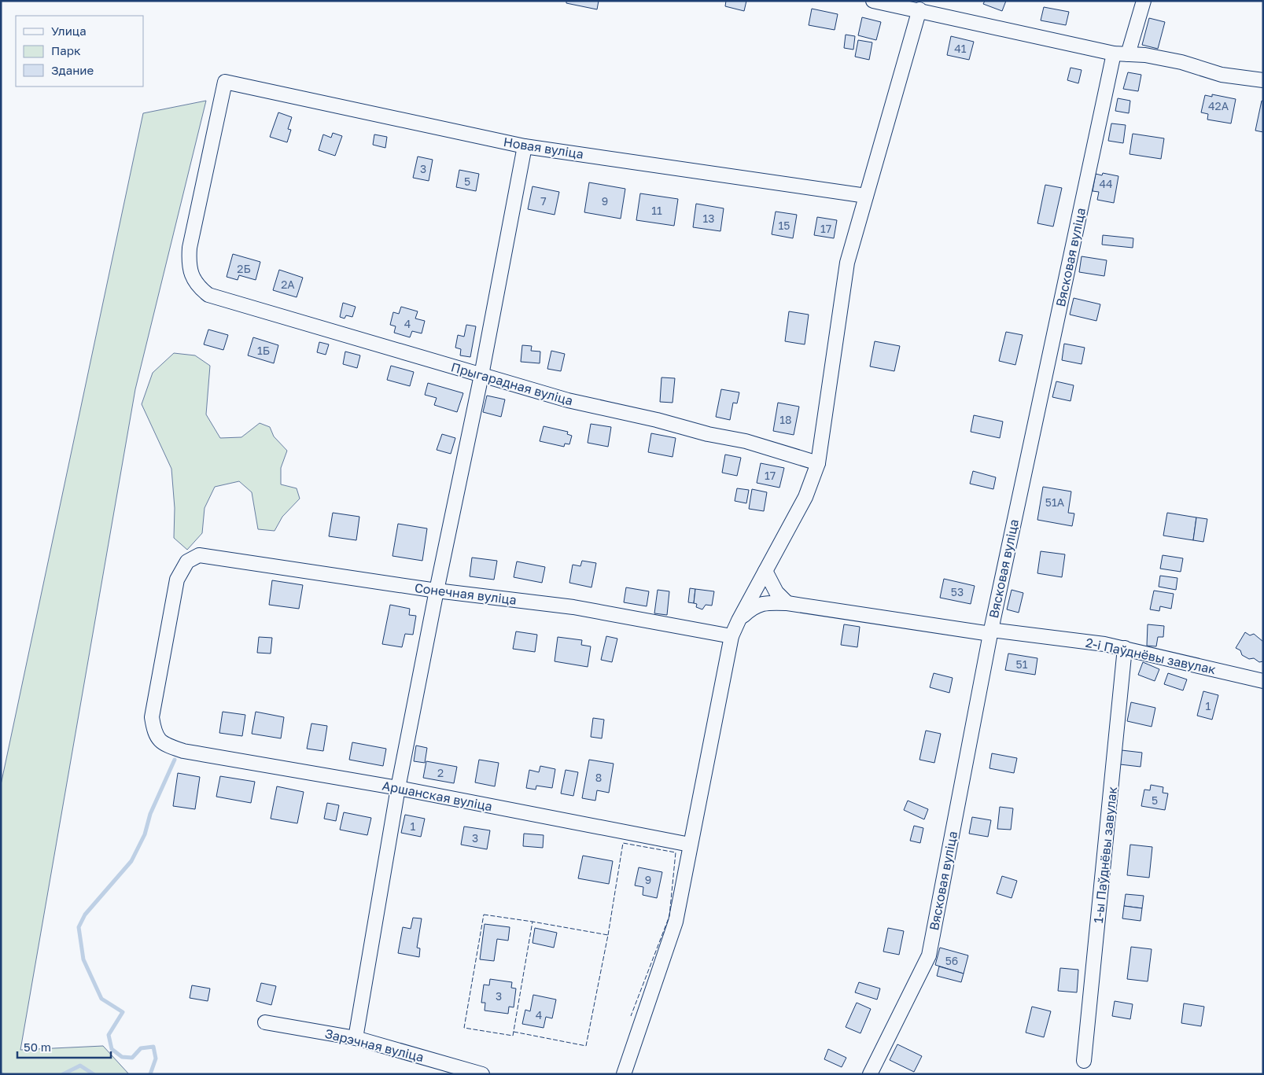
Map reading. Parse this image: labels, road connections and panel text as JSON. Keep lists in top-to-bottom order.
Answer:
{
  "streets": {
    "street": [
      "Новая вуліца",
      "Вясковая вуліца",
      "Прыгарадная вуліца",
      "Сонечная вуліца",
      "2-і Паўднёвы завулак",
      "Аршанская вуліца",
      "1-ы Паўднёвы завулак",
      "Зарэчная вуліца"
    ]
  },
  "crossings": [
    ["Новая вуліца", "Прыгарадная вуліца"],
    ["Вясковая вуліца", "2-і Паўднёвы завулак"],
    ["Сонечная вуліца", "Аршанская вуліца"],
    ["2-і Паўднёвы завулак", "1-ы Паўднёвы завулак"]
  ],
  "house_numbers": [
    "41",
    "42А",
    "3",
    "5",
    "44",
    "7",
    "9",
    "11",
    "13",
    "15",
    "17",
    "2Б",
    "2А",
    "4",
    "1Б",
    "18",
    "17",
    "51А",
    "53",
    "51",
    "1",
    "2",
    "8",
    "5",
    "1",
    "3",
    "9",
    "56",
    "3",
    "4"
  ],
  "legend": ["Улица", "Парк", "Здание"],
  "scale_bar": "50 m"
}
